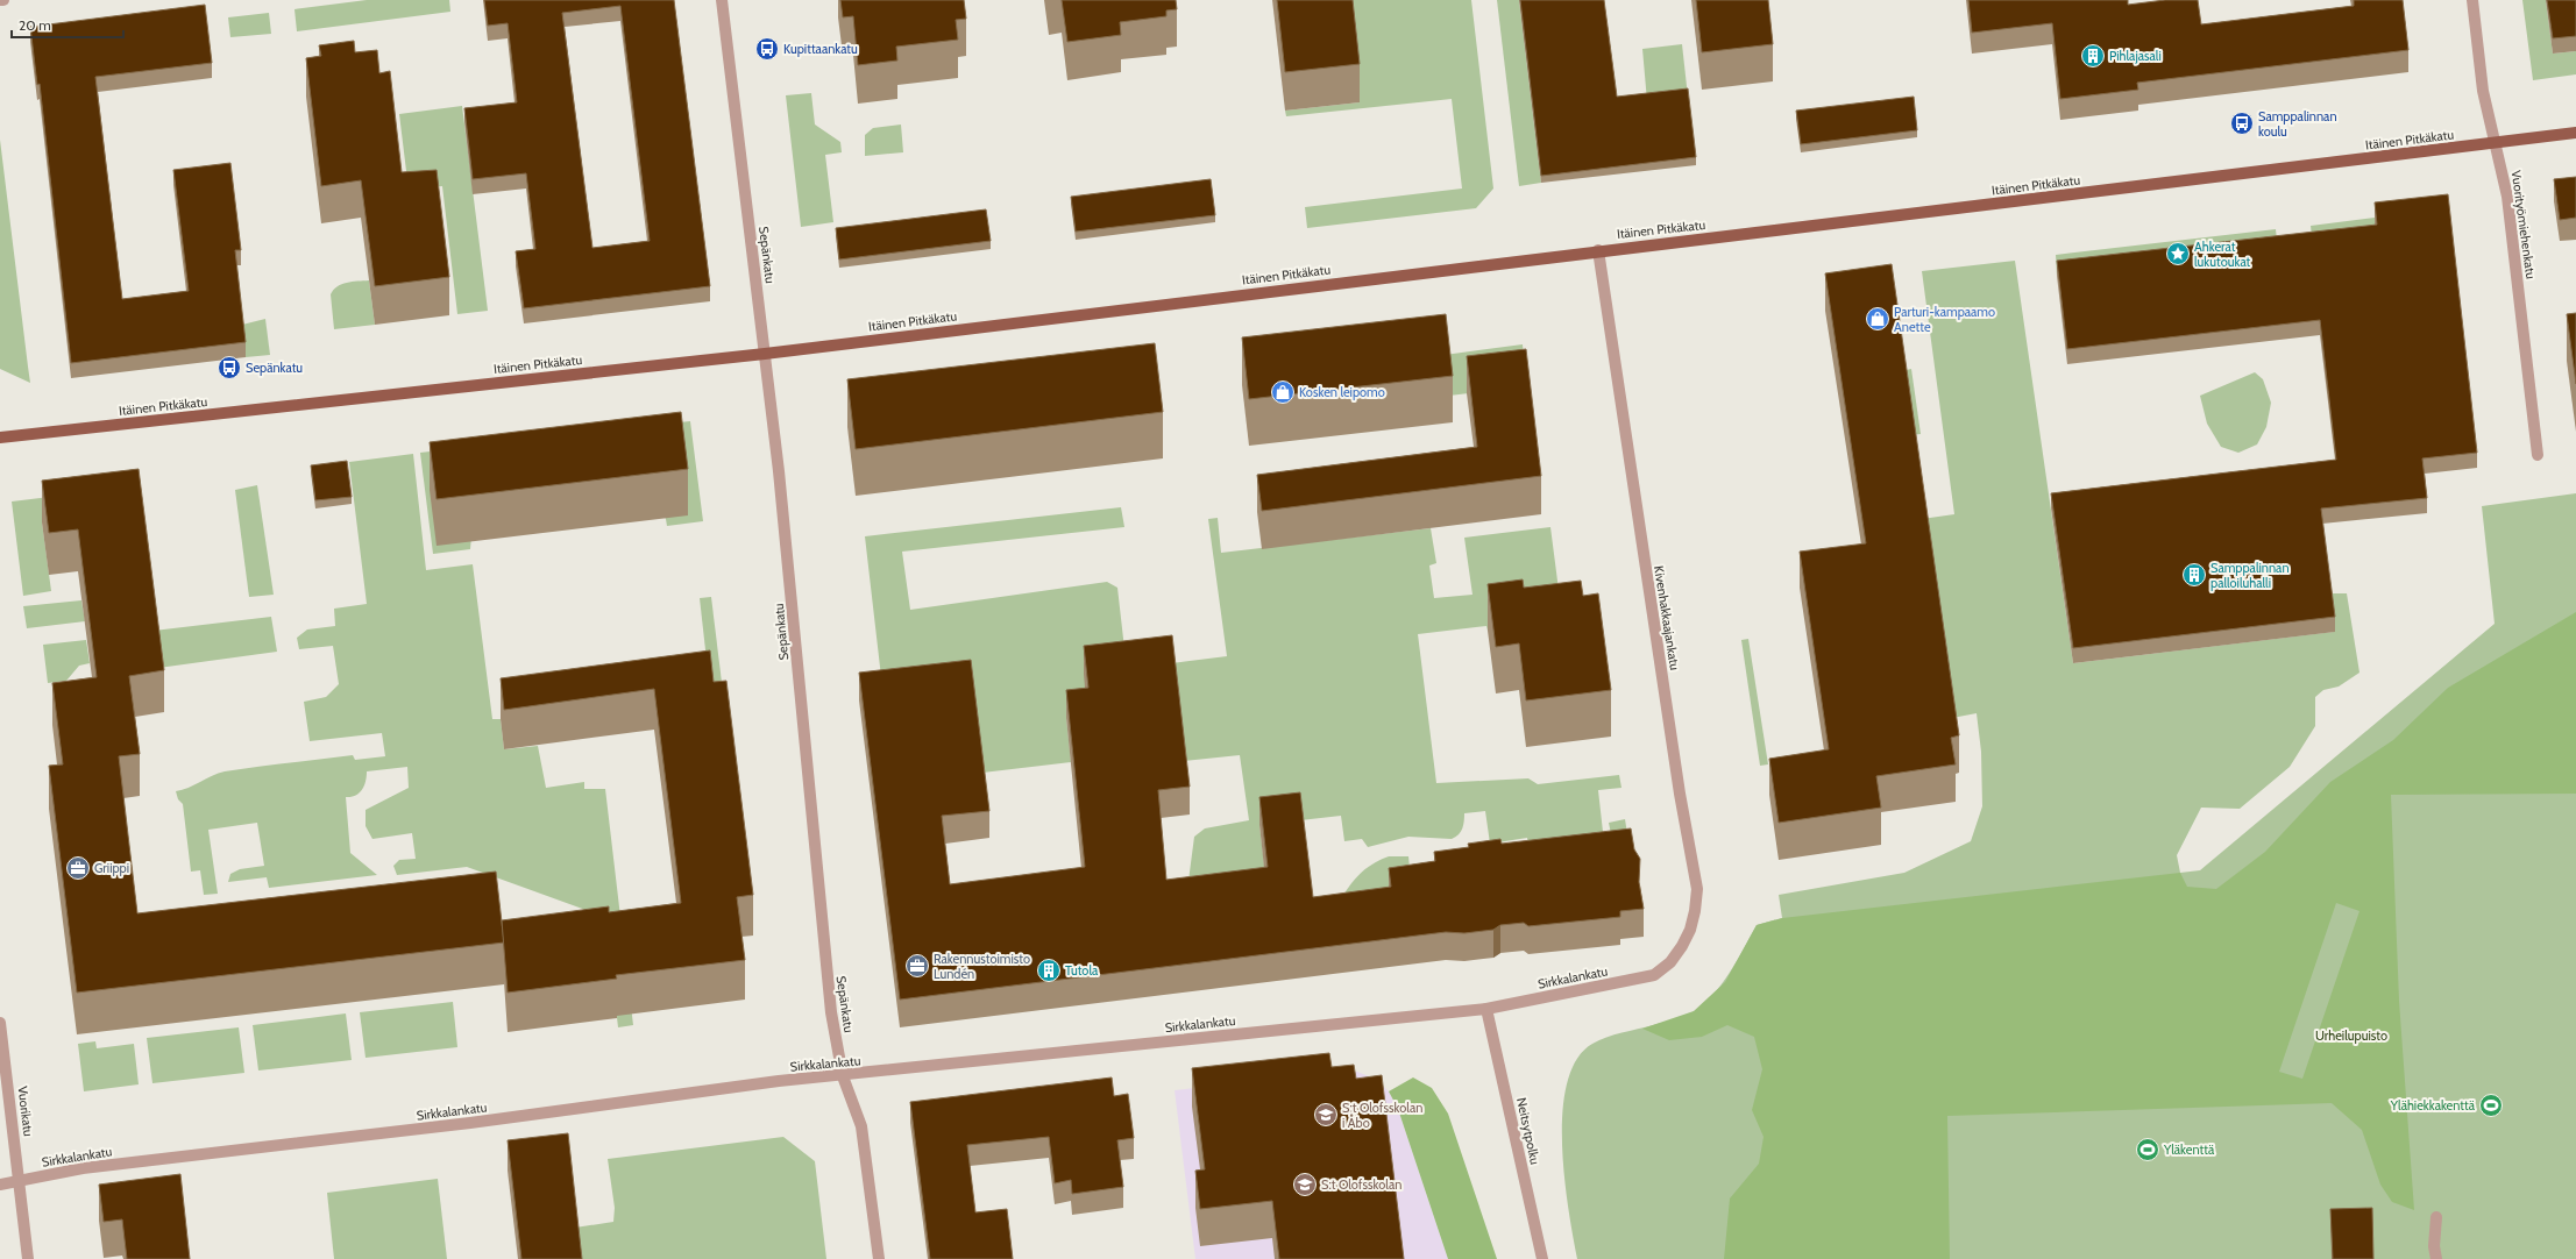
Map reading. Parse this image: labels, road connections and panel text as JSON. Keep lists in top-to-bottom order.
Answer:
{
  "streets": {
    "main road": ["Itäinen Pitkäkatu"],
    "street": [
      "Vuorityömiehenkatu",
      "Sepänkatu",
      "Kivenhakkaajankatu",
      "Sirkkalankatu",
      "Vuorikatu",
      "Neitsytpolku"
    ]
  },
  "crossings": [
    ["Itäinen Pitkäkatu", "Vuorityömiehenkatu"],
    ["Itäinen Pitkäkatu", "Sepänkatu"],
    ["Itäinen Pitkäkatu", "Kivenhakkaajankatu"],
    ["Sepänkatu", "Sirkkalankatu"],
    ["Kivenhakkaajankatu", "Sirkkalankatu"],
    ["Sirkkalankatu", "Vuorikatu"],
    ["Sirkkalankatu", "Neitsytpolku"]
  ],
  "parks": ["Urheilupuisto"],
  "places": {
    "bus stop": ["Kupittaankatu", "Samppalinnan koulu", "Sepänkatu"],
    "building": ["Pihlajasali", "Samppalinnan palloiluhalli", "Tutola"],
    "place": ["Ahkerat lukutoukat"],
    "shop": ["Parturi-kampaamo Anette", "Kosken leipomo"],
    "office": ["Griippi", "Rakennustoimisto Lundén"],
    "sports": ["Ylähiekkakenttä", "Yläkenttä"],
    "school or university": ["S:t Olofsskolan i Åbo", "S:t Olofsskolan"]
  },
  "scale_bar": "20 m"
}
